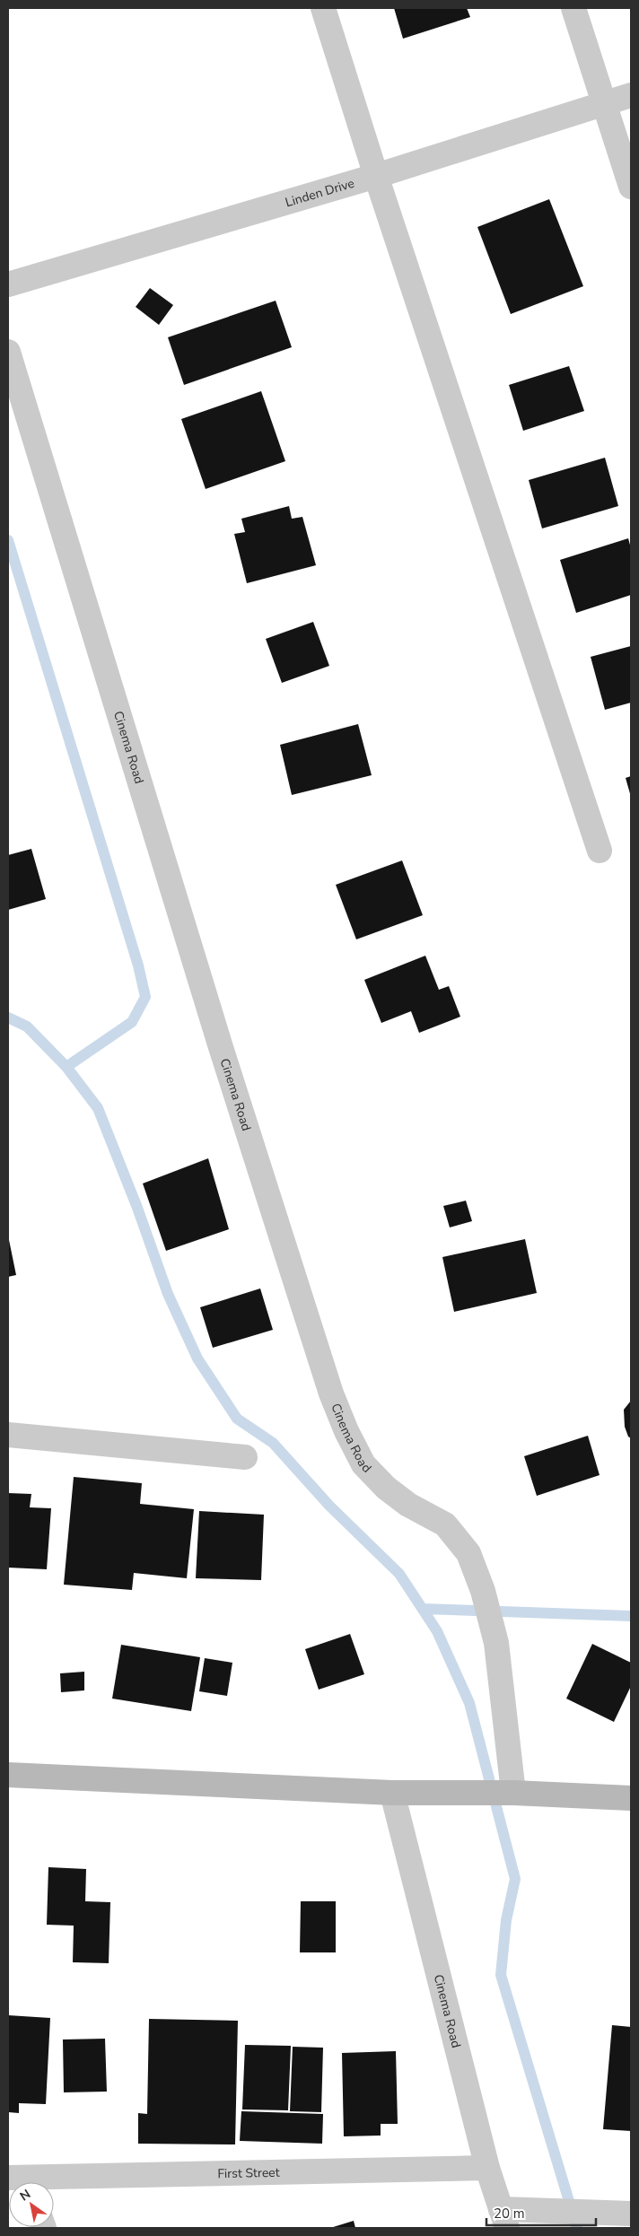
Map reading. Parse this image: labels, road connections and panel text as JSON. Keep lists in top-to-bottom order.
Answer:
{
  "streets": {
    "street": ["Linden Drive", "Cinema Road", "First Street"]
  },
  "crossings": [
    ["Cinema Road", "First Street"]
  ],
  "scale_bar": "20 m",
  "north": "top left"
}
